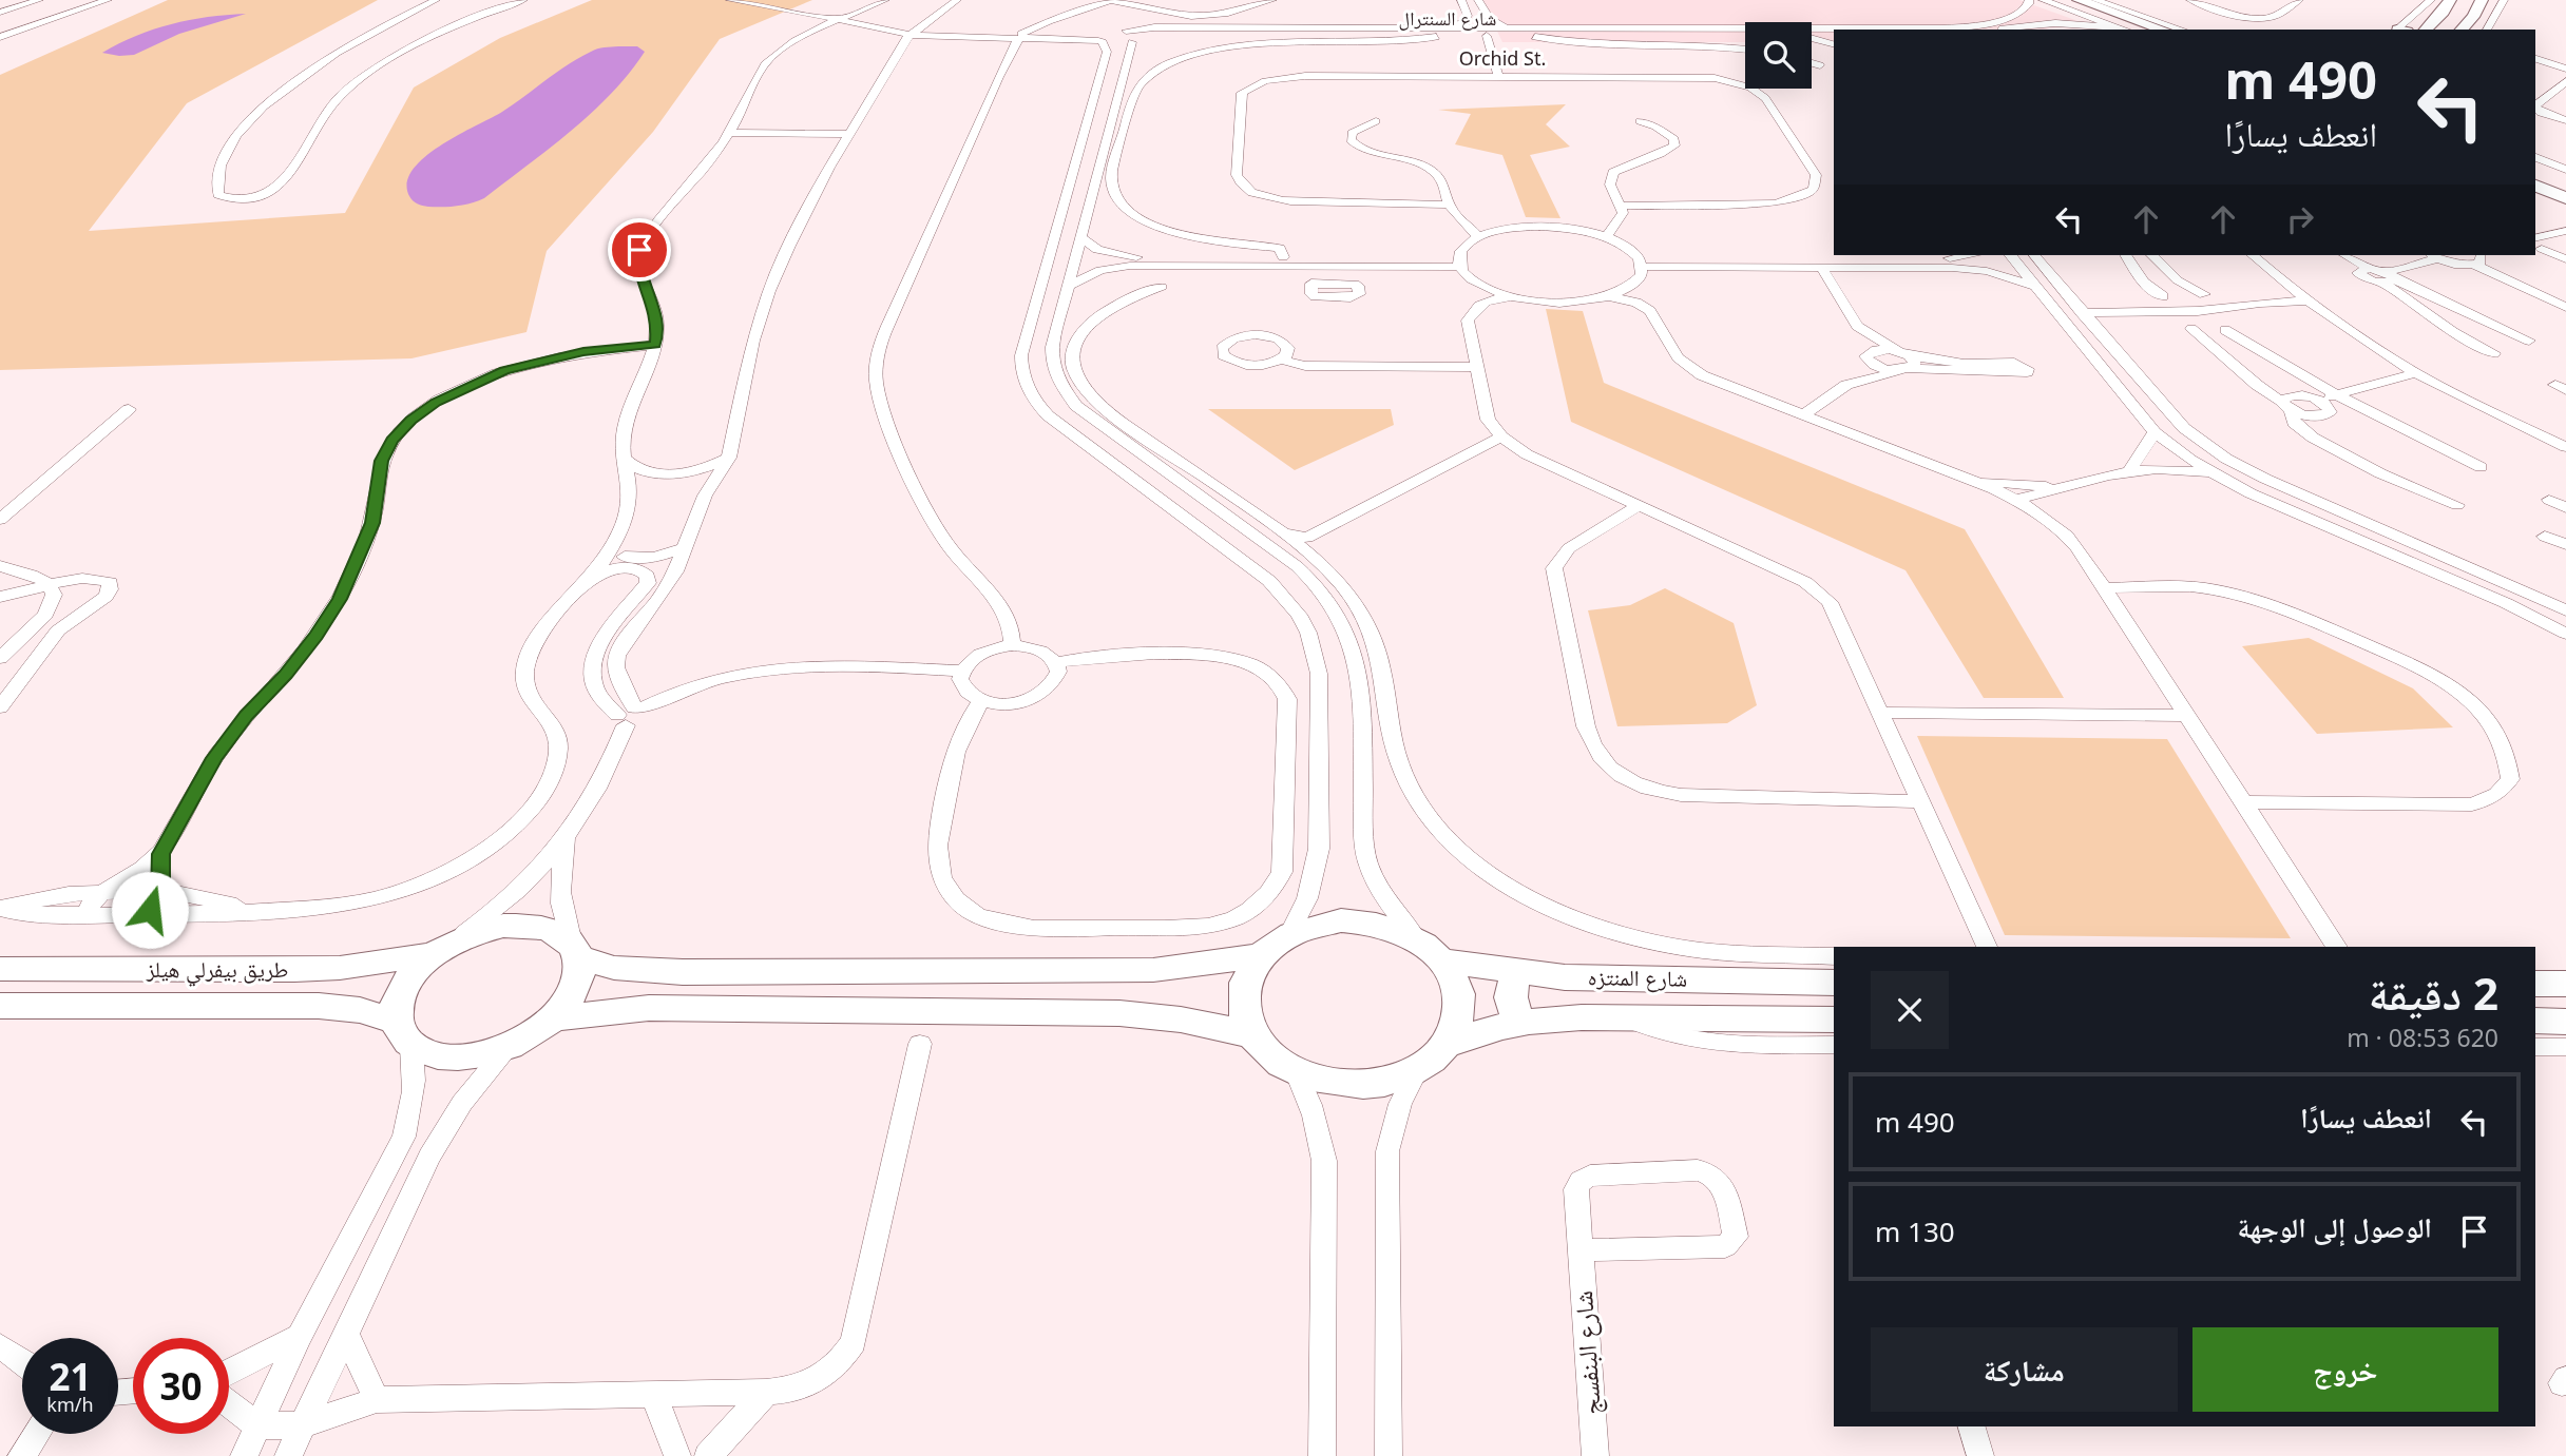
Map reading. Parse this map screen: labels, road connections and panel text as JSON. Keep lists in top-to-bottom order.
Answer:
{
  "streets": {
    "street": [
      "شارع السنترال",
      "Orchid St.",
      "طريق بيفرلي هيلز",
      "شارع المنتزه",
      "شارع البنفسج"
    ]
  },
  "page": {
    "turn": ["490 m", "انعطف يسارًا"],
    "heading": ["2 دقيقة", "620 m · 08:53"],
    "list": [
      {
        "name": "انعطف يسارًا",
        "value": "490 m"
      },
      {
        "name": "الوصول إلى الوجهة",
        "value": "130 m"
      }
    ],
    "buttons": ["خروج", "مشاركة"],
    "speed": "21 km/h",
    "limit": "30"
  }
}
